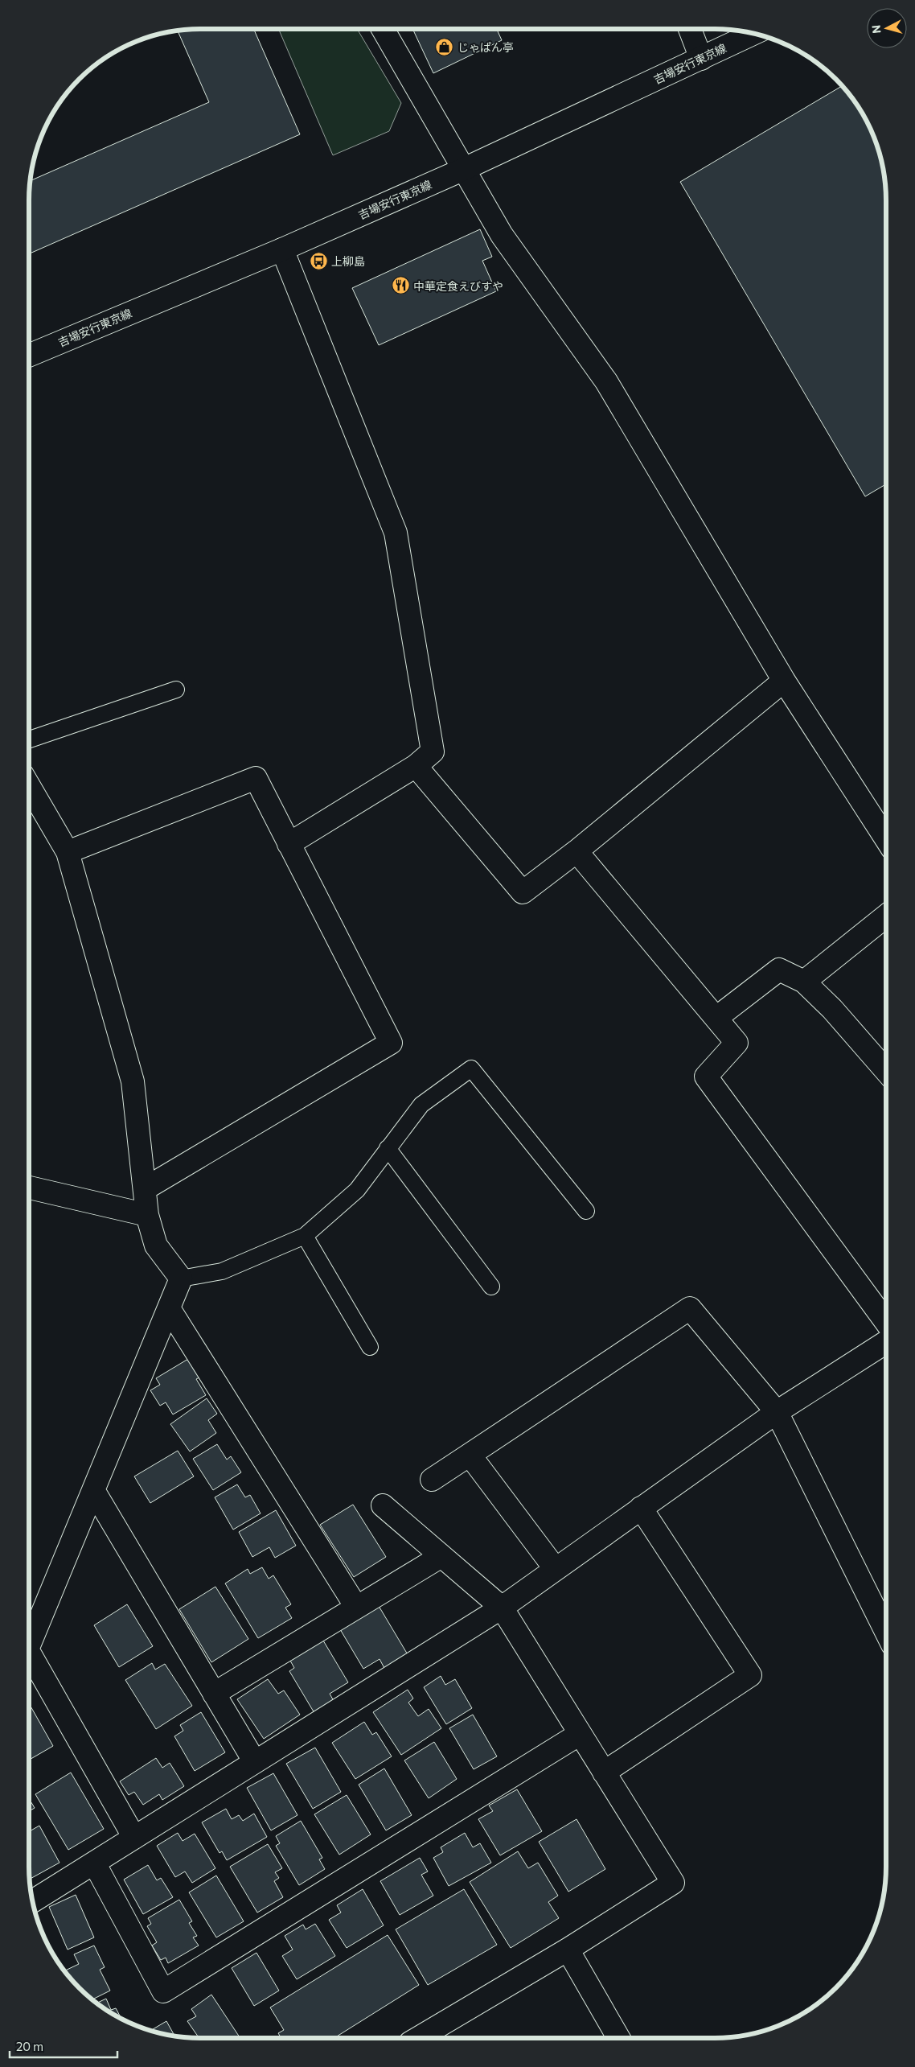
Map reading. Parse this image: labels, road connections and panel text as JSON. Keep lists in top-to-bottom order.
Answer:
{
  "streets": {
    "street": ["吉場安行東京線"]
  },
  "places": {
    "shop": ["じゃぱん亭"],
    "bus stop": ["上柳島"],
    "restaurant": ["中華定食えびすや"]
  },
  "scale_bar": "20 m",
  "north": "left"
}
